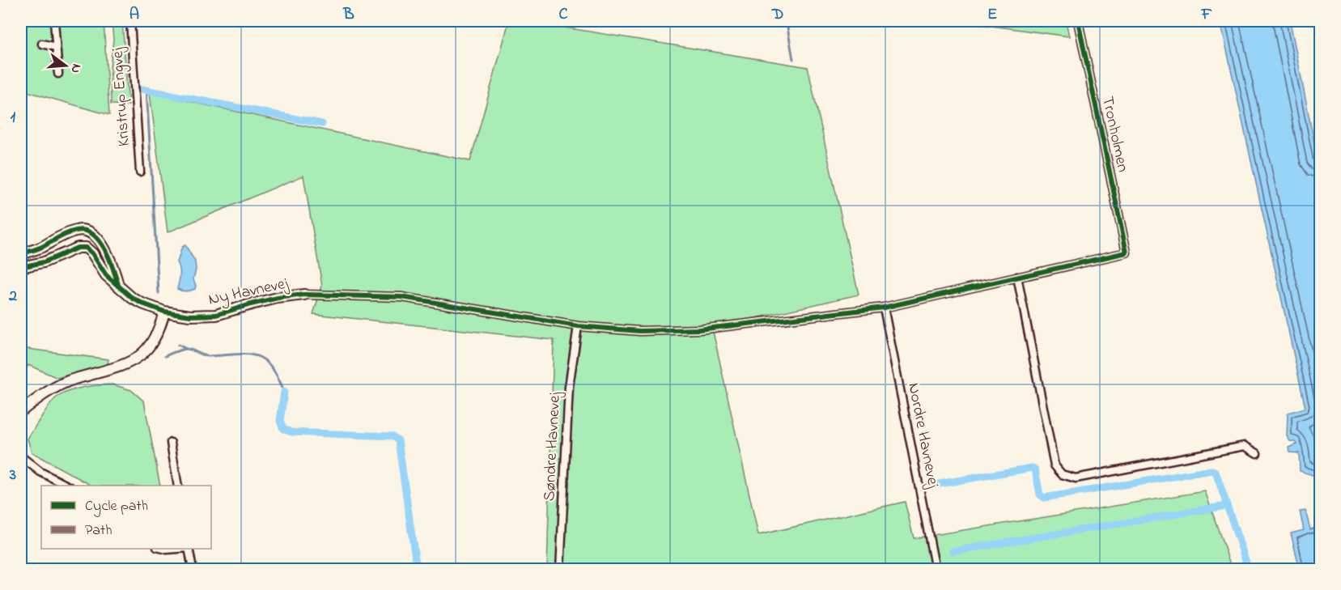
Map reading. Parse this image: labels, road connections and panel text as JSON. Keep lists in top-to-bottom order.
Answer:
{
  "streets": {
    "street": [
      "Kristrup Engvej",
      "Tronholmen",
      "Ny Havnevej",
      "Nordre Havnevej",
      "Søndre Havnevej"
    ]
  },
  "legend": ["Cycle path", "Path"],
  "north": "right",
  "grid": {
    "columns": [
      "A",
      "B",
      "C",
      "D",
      "E",
      "F"
    ],
    "rows": ["1", "2", "3"]
  }
}
